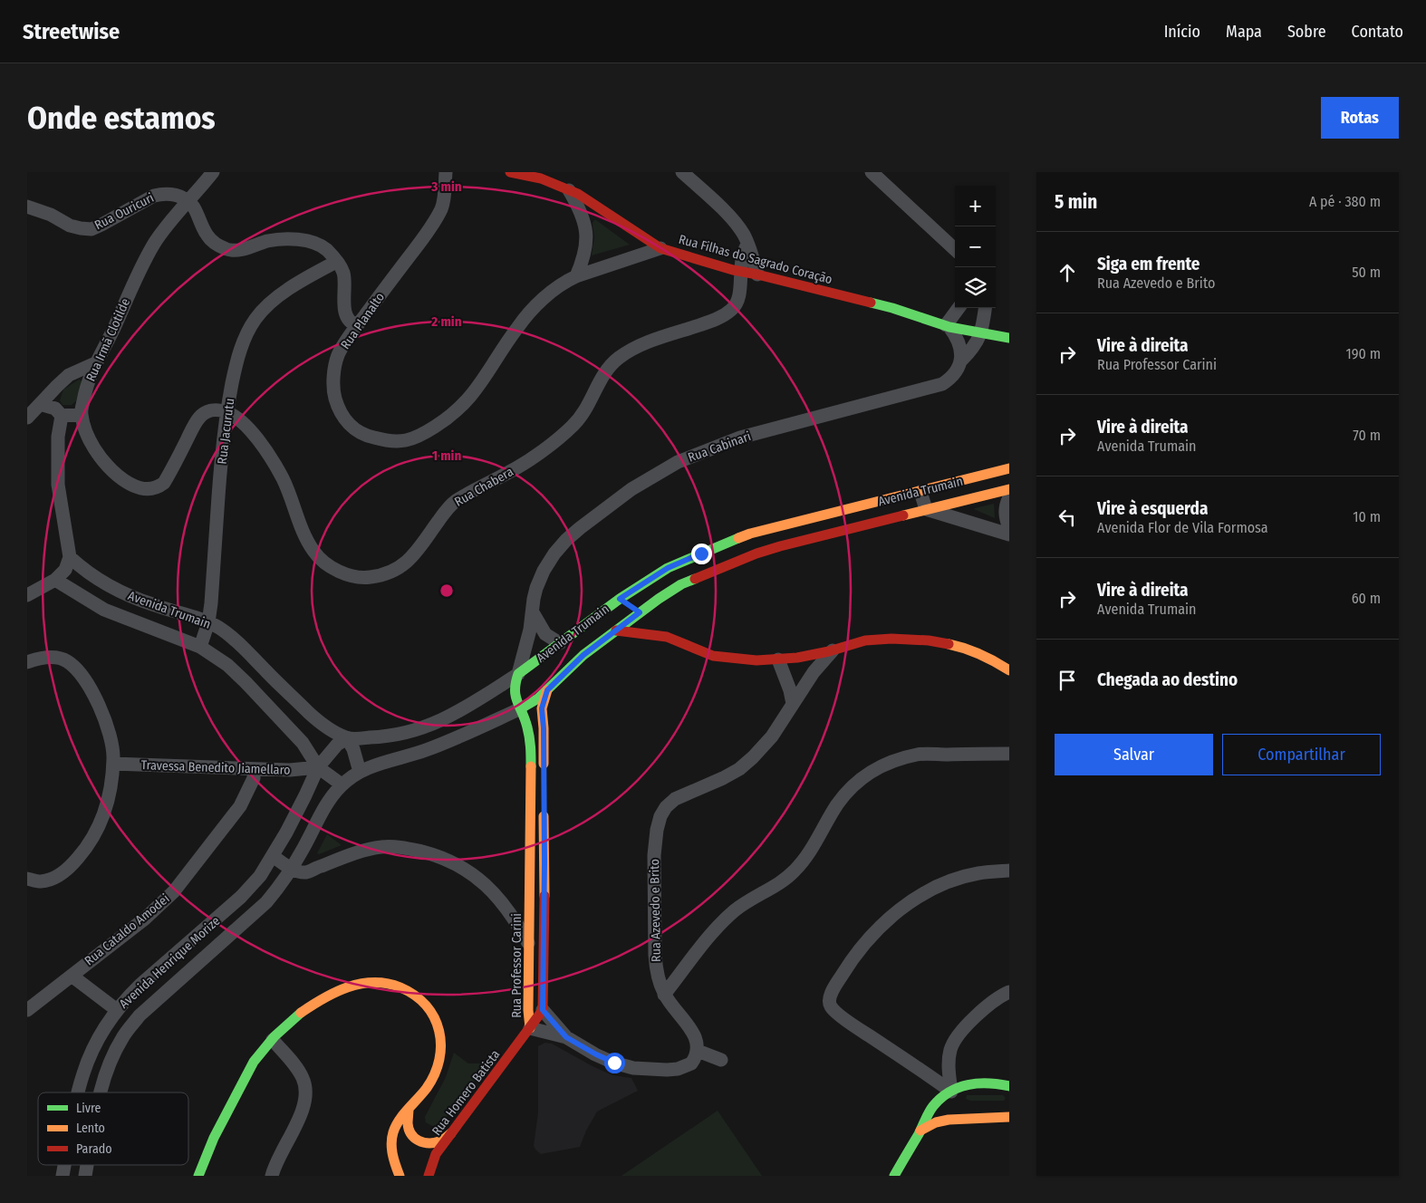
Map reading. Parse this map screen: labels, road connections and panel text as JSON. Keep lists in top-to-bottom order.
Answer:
{
  "streets": {
    "main road": [
      "Rua Filhas do Sagrado Coração",
      "Avenida Trumain",
      "Rua Professor Carini",
      "Rua Homero Batista"
    ],
    "street": [
      "Rua Ouricuri",
      "Rua Planalto",
      "Rua Irmã Clotilde",
      "Rua Jacurutu",
      "Rua Cabinari",
      "Rua Chabera",
      "Travessa Benedito Jiamellaro",
      "Rua Azevedo e Brito",
      "Rua Cataldo Amodei",
      "Avenida Henrique Morize"
    ]
  },
  "crossings": [
    ["Rua Ouricuri", "Rua Irmã Clotilde"],
    ["Rua Filhas do Sagrado Coração", "Rua Planalto"],
    ["Rua Filhas do Sagrado Coração", "Rua Cabinari"],
    ["Rua Filhas do Sagrado Coração", "Rua Chabera"],
    ["Rua Irmã Clotilde", "Rua Jacurutu"],
    ["Rua Irmã Clotilde", "Rua Chabera"],
    ["Rua Jacurutu", "Rua Chabera"],
    ["Rua Jacurutu", "Avenida Trumain"],
    ["Rua Cabinari", "Avenida Trumain"],
    ["Rua Cabinari", "Rua Professor Carini"],
    ["Avenida Trumain", "Travessa Benedito Jiamellaro"],
    ["Avenida Trumain", "Avenida Henrique Morize"],
    ["Avenida Trumain", "Rua Professor Carini"],
    ["Travessa Benedito Jiamellaro", "Rua Cataldo Amodei"],
    ["Travessa Benedito Jiamellaro", "Avenida Henrique Morize"],
    ["Rua Professor Carini", "Rua Homero Batista"]
  ],
  "legend": ["Livre", "Lento", "Parado"],
  "page": {
    "header": "Streetwise",
    "nav": [
      "Início",
      "Mapa",
      "Sobre",
      "Contato"
    ],
    "buttons": [
      "Rotas",
      ["Salvar", "Compartilhar"]
    ],
    "title": "Onde estamos",
    "heading": ["5 min", "A pé · 380 m"],
    "map_buttons": ["+", "−"],
    "list": [
      ["Siga em frente", "Rua Azevedo e Brito", "50 m"],
      ["Vire à direita", "Rua Professor Carini", "190 m"],
      ["Vire à direita", "Avenida Trumain", "70 m"],
      ["Vire à esquerda", "Avenida Flor de Vila Formosa", "10 m"],
      ["Vire à direita", "Avenida Trumain", "60 m"],
      "Chegada ao destino"
    ]
  },
  "rings": ["3 min", "2 min", "1 min"]
}
